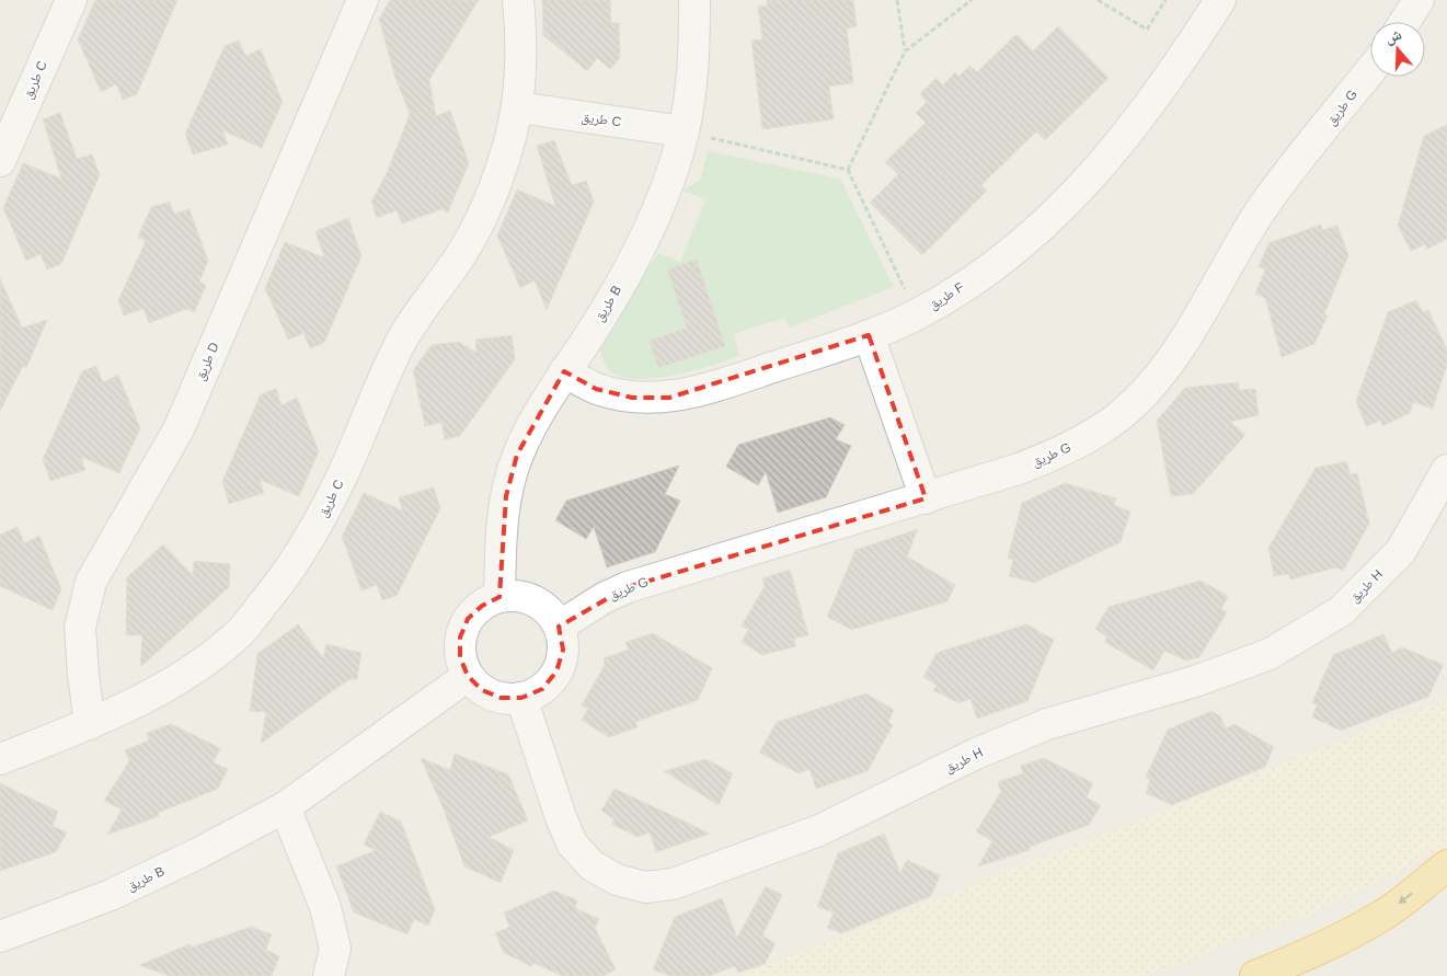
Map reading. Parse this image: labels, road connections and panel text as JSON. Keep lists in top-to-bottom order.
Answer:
{
  "streets": {
    "street": [
      "طريق C",
      "طريق G",
      "طريق F",
      "طريق B",
      "طريق D",
      "طريق H"
    ]
  },
  "crossings": [
    ["طريق C", "طريق B"],
    ["طريق C", "طريق D"],
    ["طريق G", "طريق B"],
    ["طريق G", "طريق H"],
    ["طريق F", "طريق B"],
    ["طريق B", "طريق H"]
  ],
  "north": "top"
}
